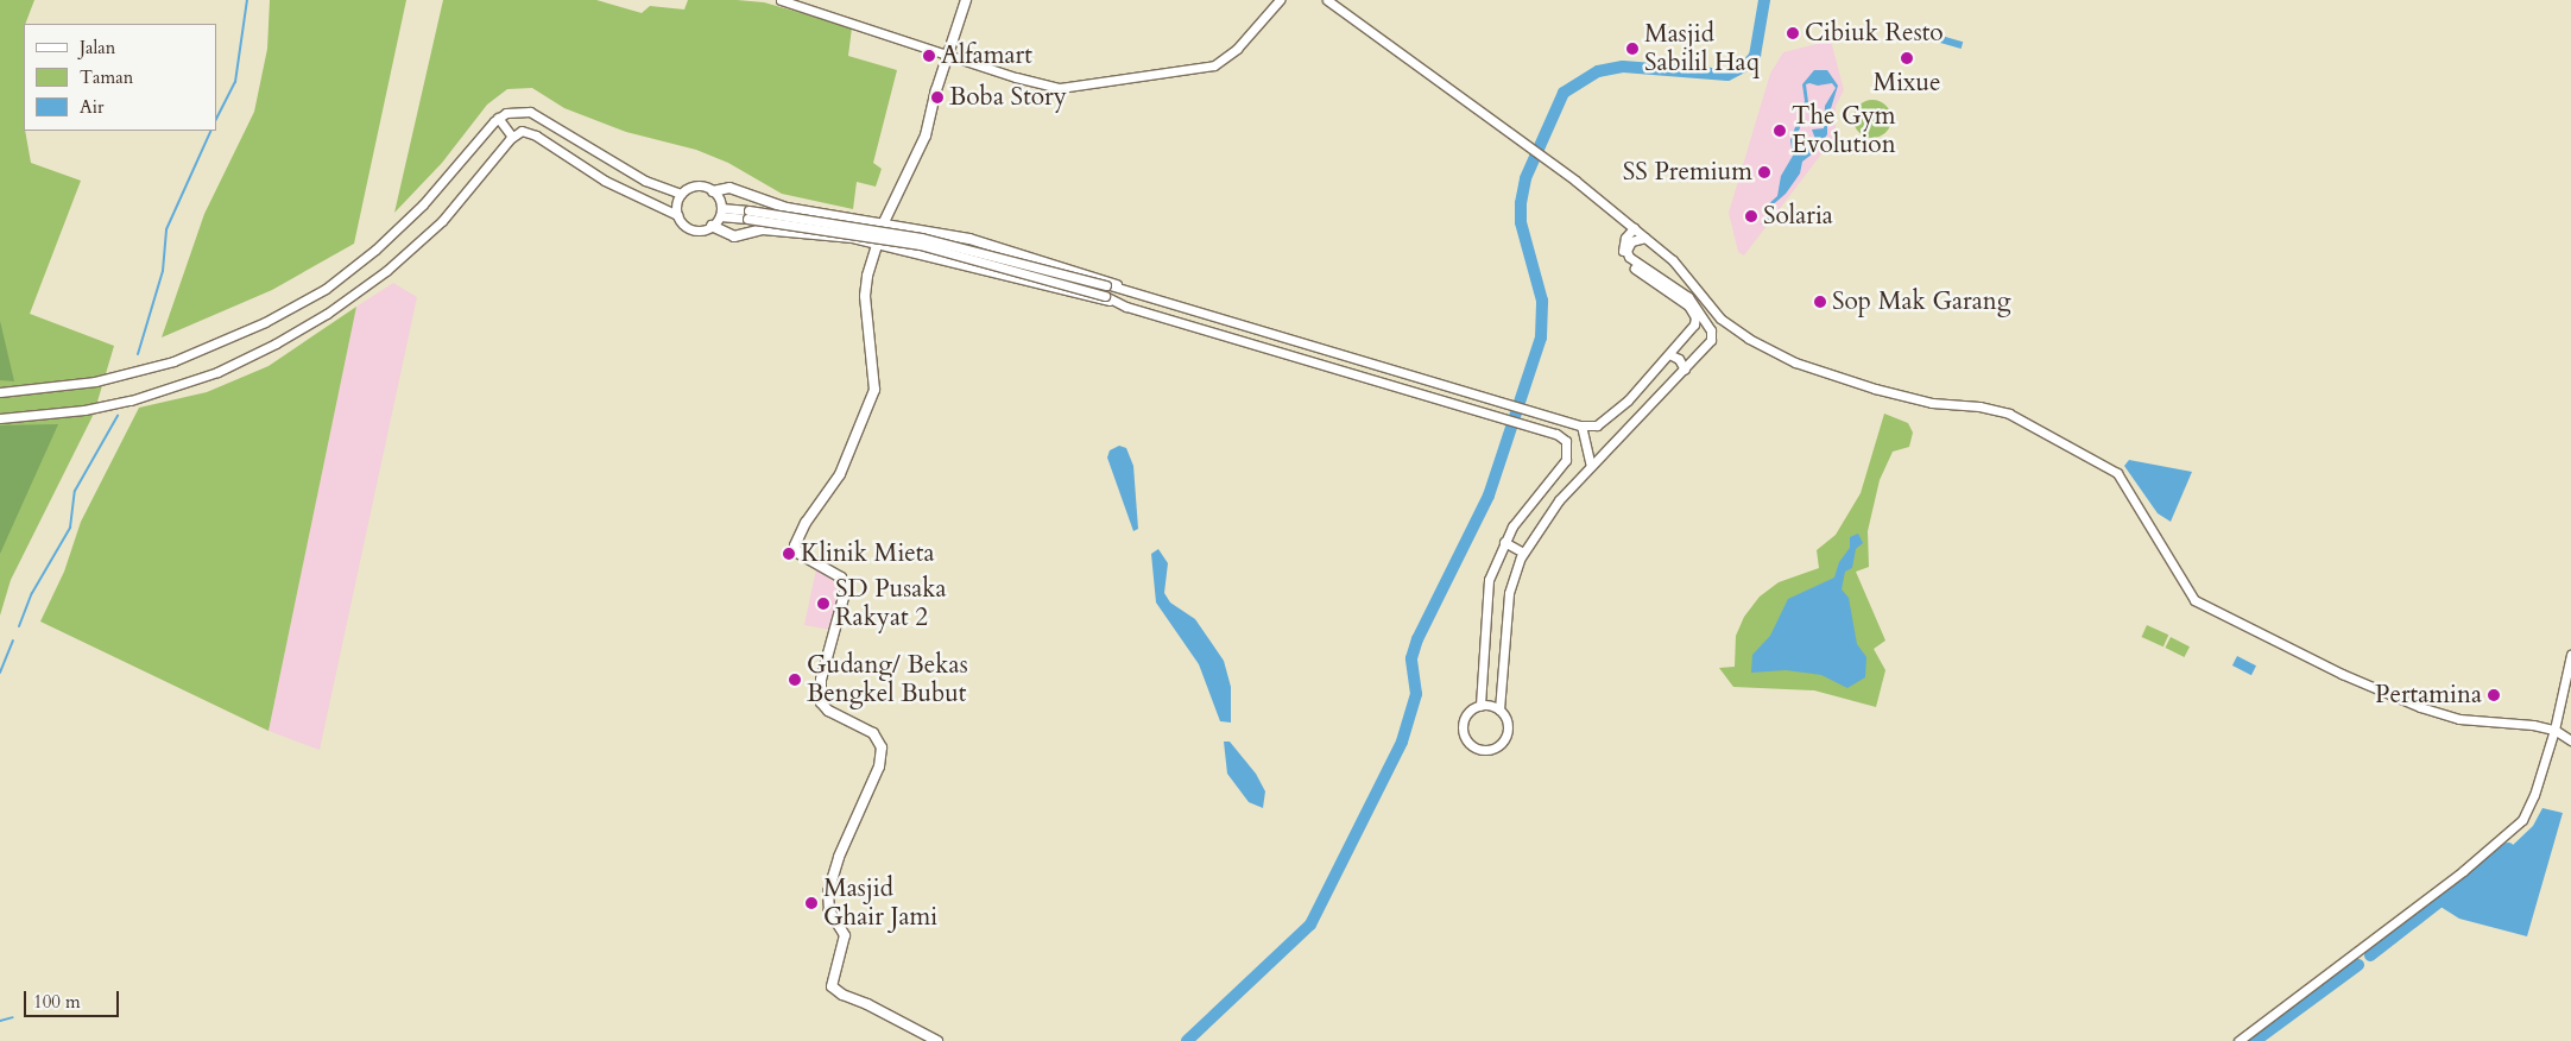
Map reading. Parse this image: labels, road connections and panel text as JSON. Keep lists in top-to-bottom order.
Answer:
{
  "places": [
    "Cibiuk Resto",
    "Masjid Sabilil Haq",
    "Alfamart",
    "Mixue",
    "Boba Story",
    "The Gym Evolution",
    "SS Premium",
    "Solaria",
    "Sop Mak Garang",
    "Klinik Mieta",
    "SD Pusaka Rakyat 2",
    "Gudang/ Bekas Bengkel Bubut",
    "Pertamina",
    "Masjid Ghair Jami"
  ],
  "legend": ["Jalan", "Taman", "Air"],
  "scale_bar": "100 m"
}
